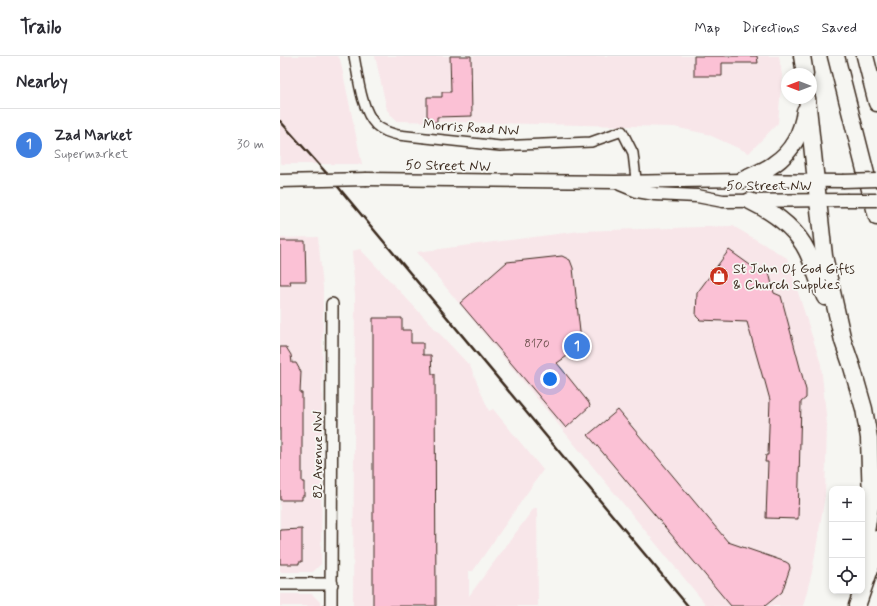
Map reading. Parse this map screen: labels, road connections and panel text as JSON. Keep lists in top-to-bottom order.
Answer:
{
  "streets": {
    "main road": ["50 Street NW"],
    "street": ["Morris Road NW", "82 Avenue NW"]
  },
  "crossings": [
    ["Morris Road NW", "50 Street NW"]
  ],
  "places": {
    "shop": ["St John Of God Gifts & Church Supplies"]
  },
  "house_numbers": ["8170"],
  "north": "left",
  "page": {
    "header": "Trailo",
    "nav": ["Map", "Directions", "Saved"],
    "heading": "Nearby",
    "list": [
      {
        "mark": "1",
        "name": "Zad Market",
        "note": "Supermarket",
        "value": "30 m"
      }
    ],
    "pins": "1",
    "map_buttons": ["+", "−"]
  }
}
